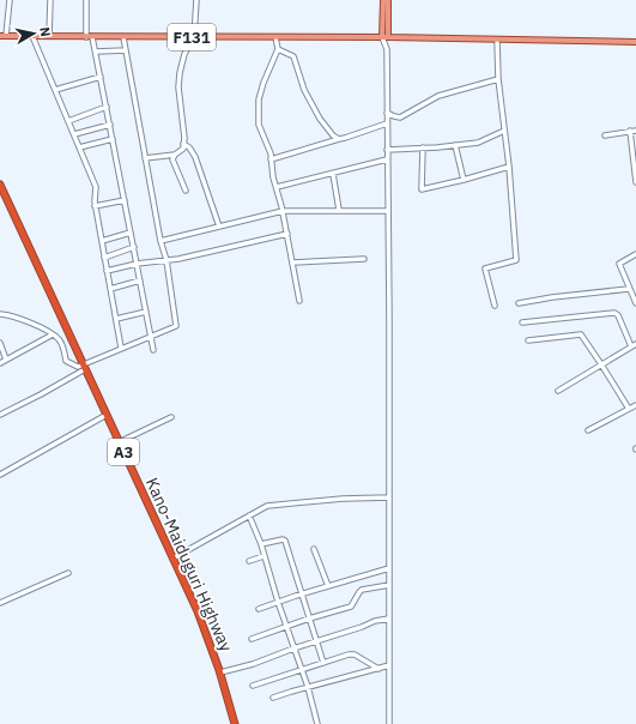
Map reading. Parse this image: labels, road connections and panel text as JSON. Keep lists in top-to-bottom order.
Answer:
{
  "streets": {
    "highway": ["A3", "Kano-Maiduguri Highway"],
    "main road": ["F131"]
  },
  "north": "right"
}
